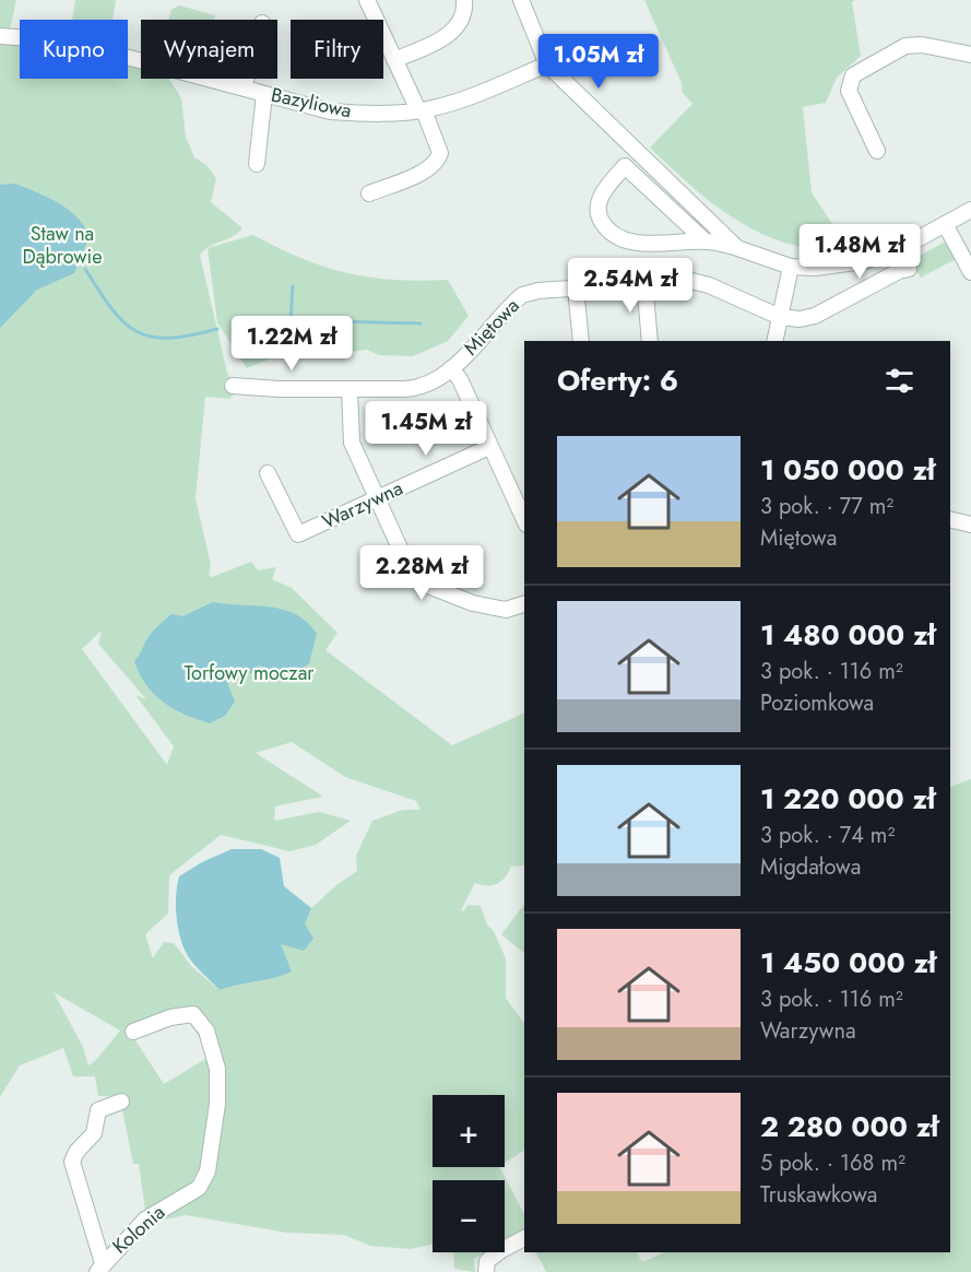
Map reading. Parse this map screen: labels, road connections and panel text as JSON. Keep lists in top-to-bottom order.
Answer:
{
  "streets": {
    "street": [
      "Bazyliowa",
      "Miętowa",
      "Warzywna",
      "Kolonia"
    ]
  },
  "parks": ["Staw na Dąbrowie", "Torfowy moczar"],
  "page": {
    "chip": ["Kupno", "Wynajem", "Filtry"],
    "price": [
      "1.05M zł",
      "1.48M zł",
      "2.54M zł",
      "1.22M zł",
      "1.45M zł",
      "2.28M zł"
    ],
    "heading": "Oferty: 6",
    "list": [
      {
        "name": "1 050 000 zł",
        "note": "3 pok. · 77 m² · Miętowa"
      },
      {
        "name": "1 480 000 zł",
        "note": "3 pok. · 116 m² · Poziomkowa"
      },
      {
        "name": "1 220 000 zł",
        "note": "3 pok. · 74 m² · Migdałowa"
      },
      {
        "name": "1 450 000 zł",
        "note": "3 pok. · 116 m² · Warzywna"
      },
      {
        "name": "2 280 000 zł",
        "note": "5 pok. · 168 m² · Truskawkowa"
      }
    ],
    "map_buttons": ["+", "−"]
  }
}
